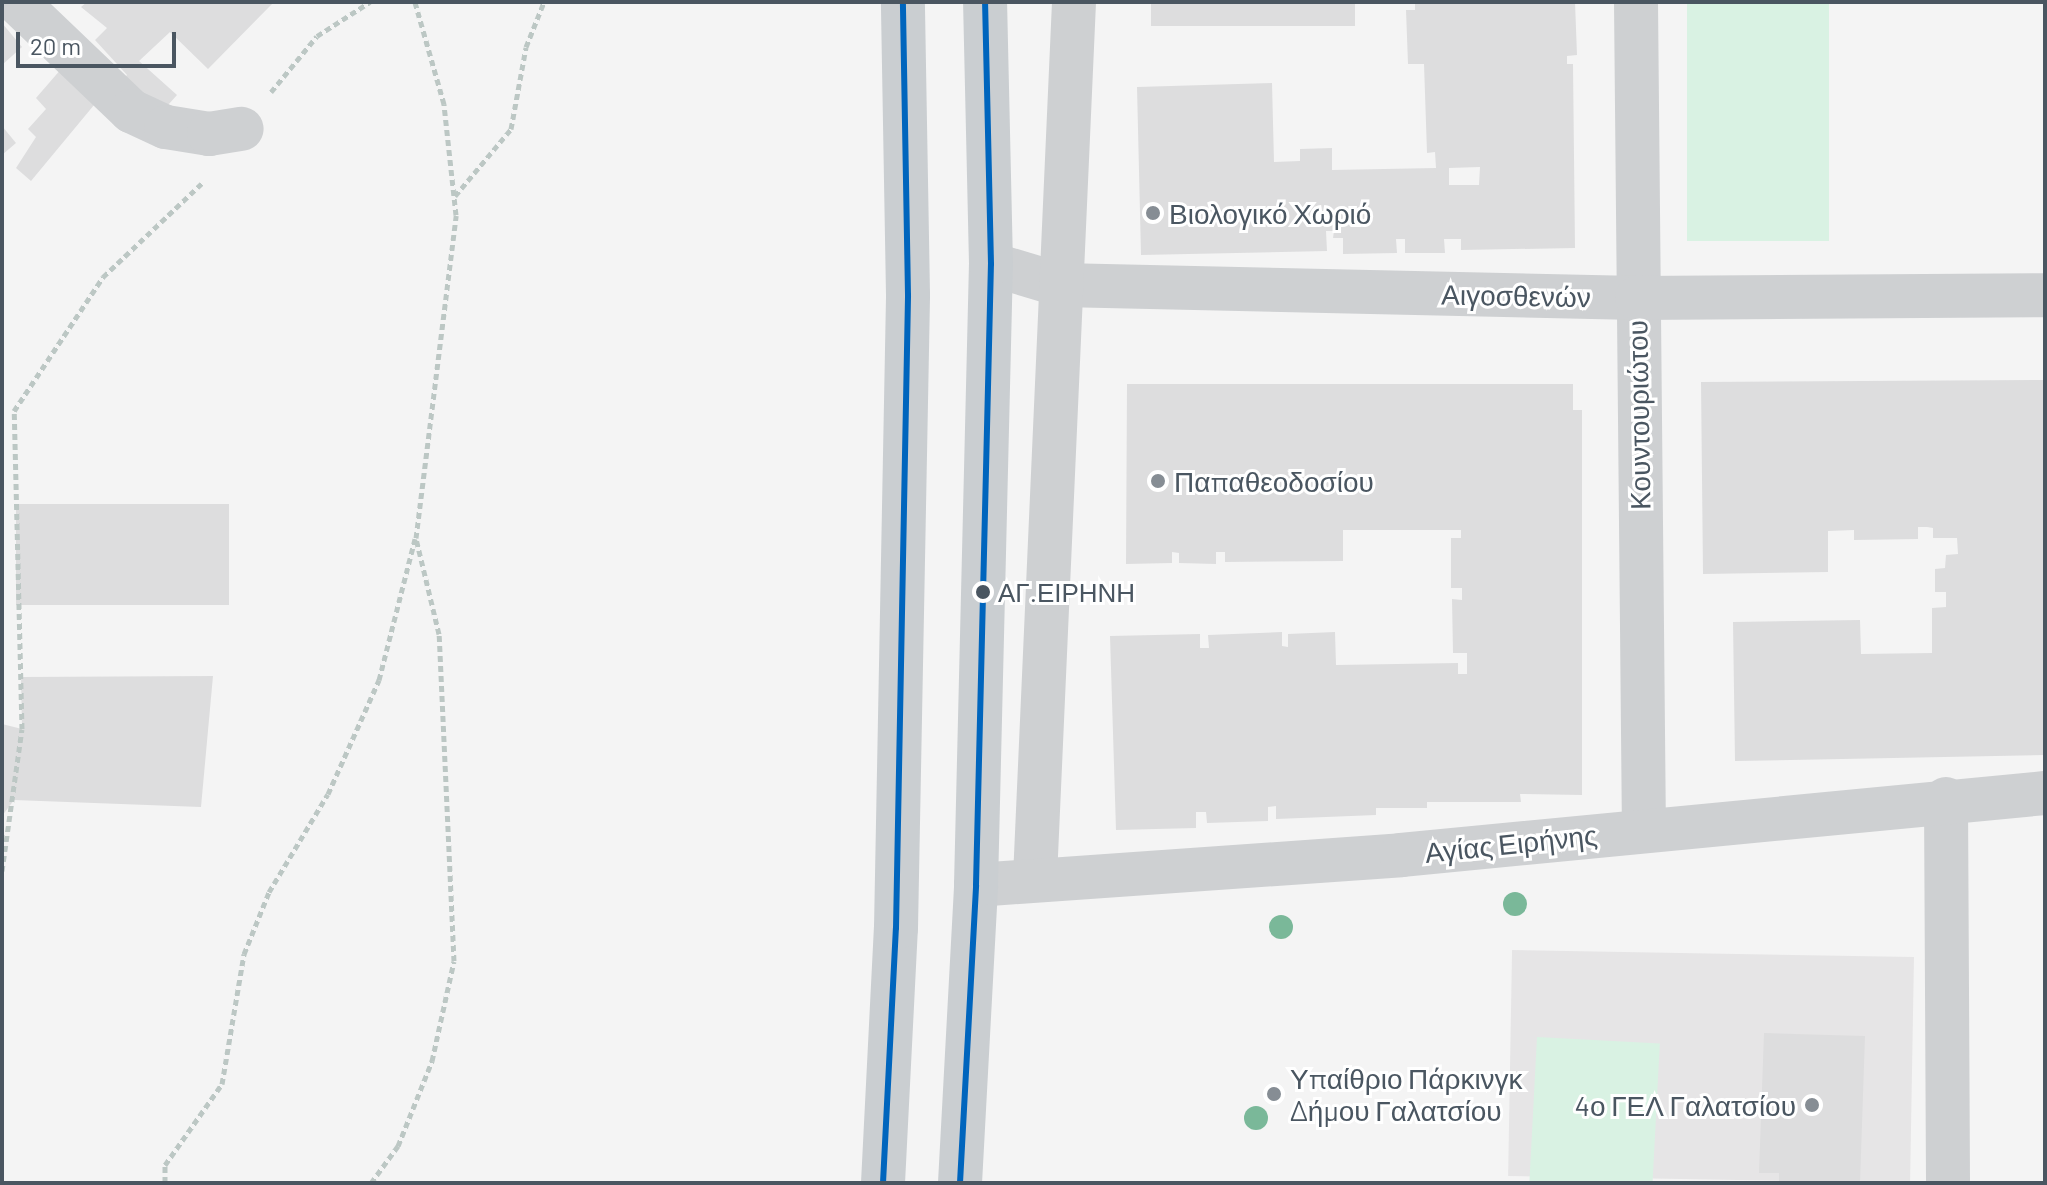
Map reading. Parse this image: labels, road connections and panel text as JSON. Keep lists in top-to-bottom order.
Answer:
{
  "streets": {
    "street": ["Αιγοσθενών", "Κουντουριώτου", "Αγίας Ειρήνης"]
  },
  "crossings": [
    ["Αιγοσθενών", "Κουντουριώτου"],
    ["Κουντουριώτου", "Αγίας Ειρήνης"]
  ],
  "places": [
    "Βιολογικό Χωριό",
    "Παπαθεοδοσίου",
    "ΑΓ.ΕΙΡΗΝΗ",
    "Υπαίθριο Πάρκινγκ Δήμου Γαλατσίου",
    "4ο ΓΕΛ Γαλατσίου"
  ],
  "scale_bar": "20 m"
}
